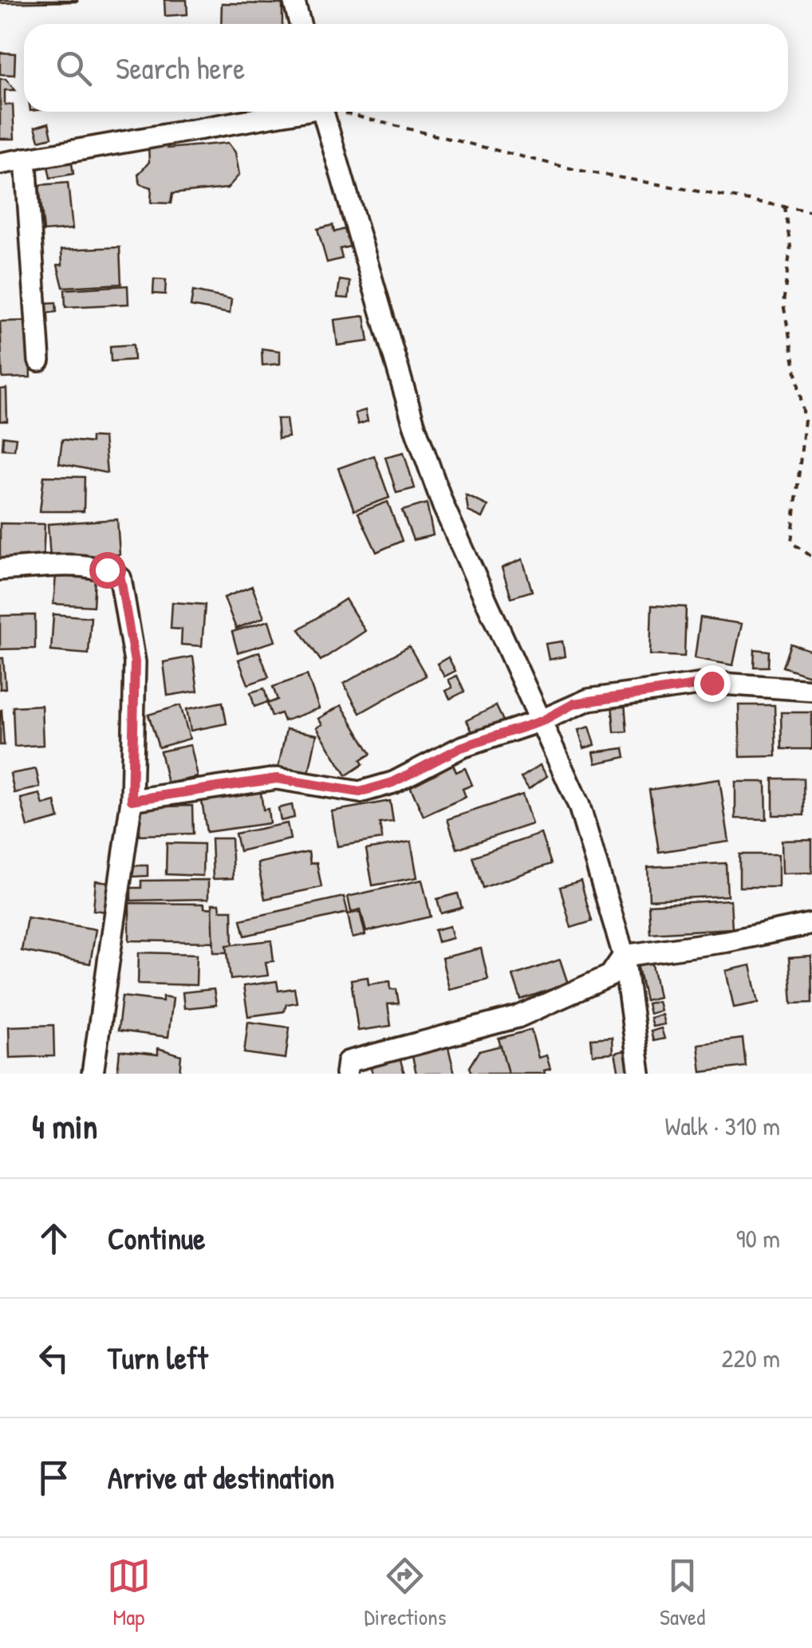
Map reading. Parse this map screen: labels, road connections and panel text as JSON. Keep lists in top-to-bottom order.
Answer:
{
  "page": {
    "search": "Search here",
    "heading": ["4 min", "Walk · 310 m"],
    "list": [
      ["Continue", "90 m"],
      ["Turn left", "220 m"],
      "Arrive at destination"
    ],
    "nav": ["Map", "Directions", "Saved"]
  }
}
